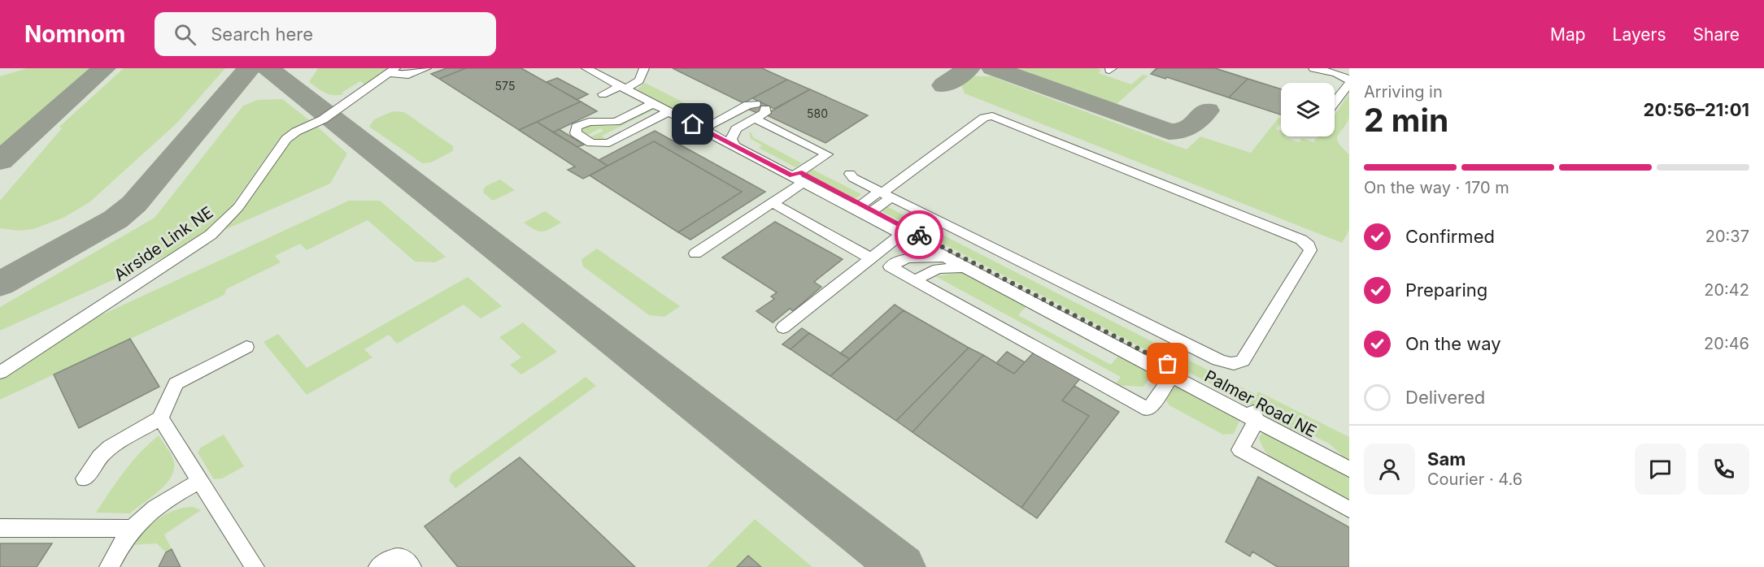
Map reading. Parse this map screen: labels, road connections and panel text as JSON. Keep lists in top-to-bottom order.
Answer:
{
  "streets": {
    "street": ["Airside Link NE", "Palmer Road NE"]
  },
  "house_numbers": ["575", "580"],
  "page": {
    "header": "Nomnom",
    "search": "Search here",
    "nav": ["Map", "Layers", "Share"],
    "heading": ["2 min", "Arriving in", "20:56–21:01"],
    "panel": ["Sam", "Courier · 4.6"],
    "bar": "On the way · 170 m",
    "list": [
      ["Confirmed", "20:37"],
      ["Preparing", "20:42"],
      ["On the way", "20:46"],
      "Delivered"
    ]
  }
}
